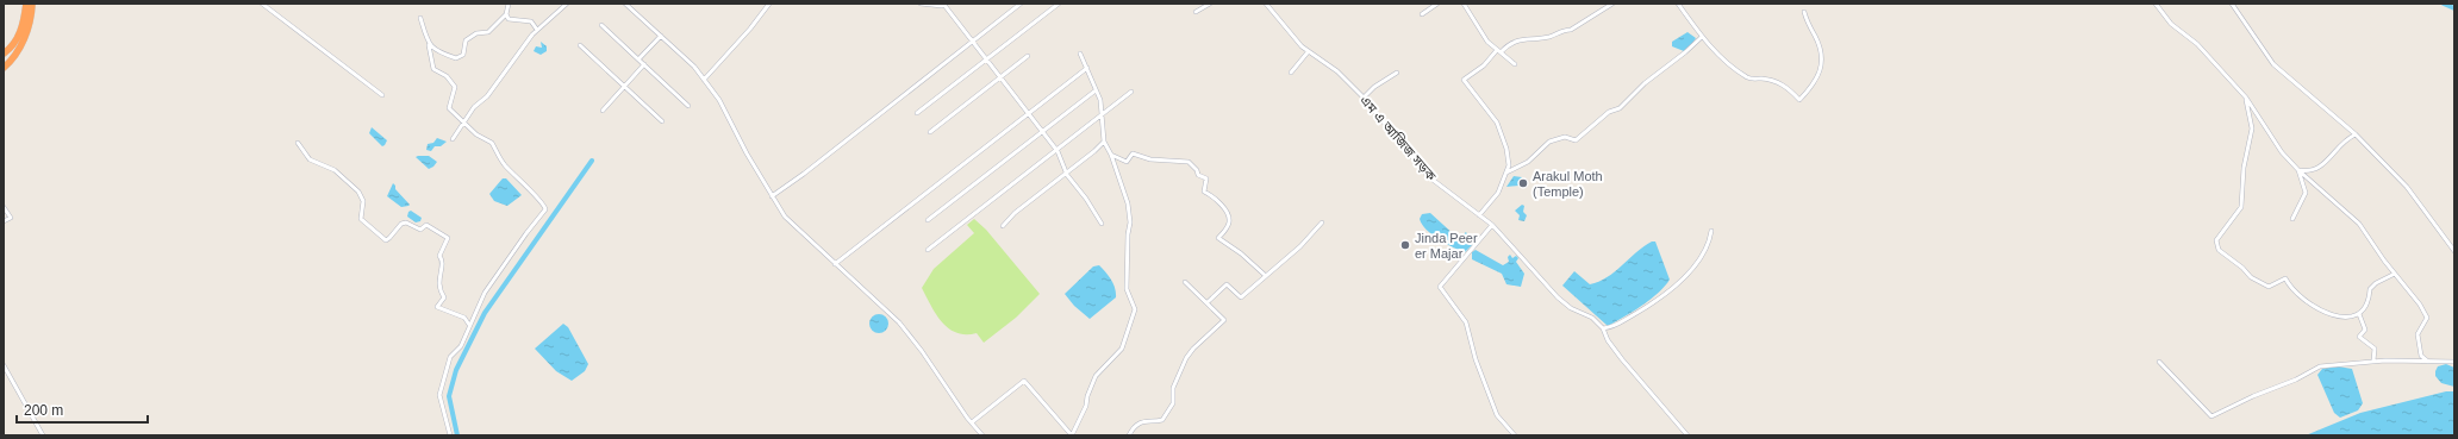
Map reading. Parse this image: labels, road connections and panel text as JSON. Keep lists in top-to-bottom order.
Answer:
{
  "streets": {
    "street": ["এম এ আজিজ সড়ক"]
  },
  "places": ["Arakul Moth (Temple)", "Jinda Peer er Majar"],
  "scale_bar": "200 m"
}
